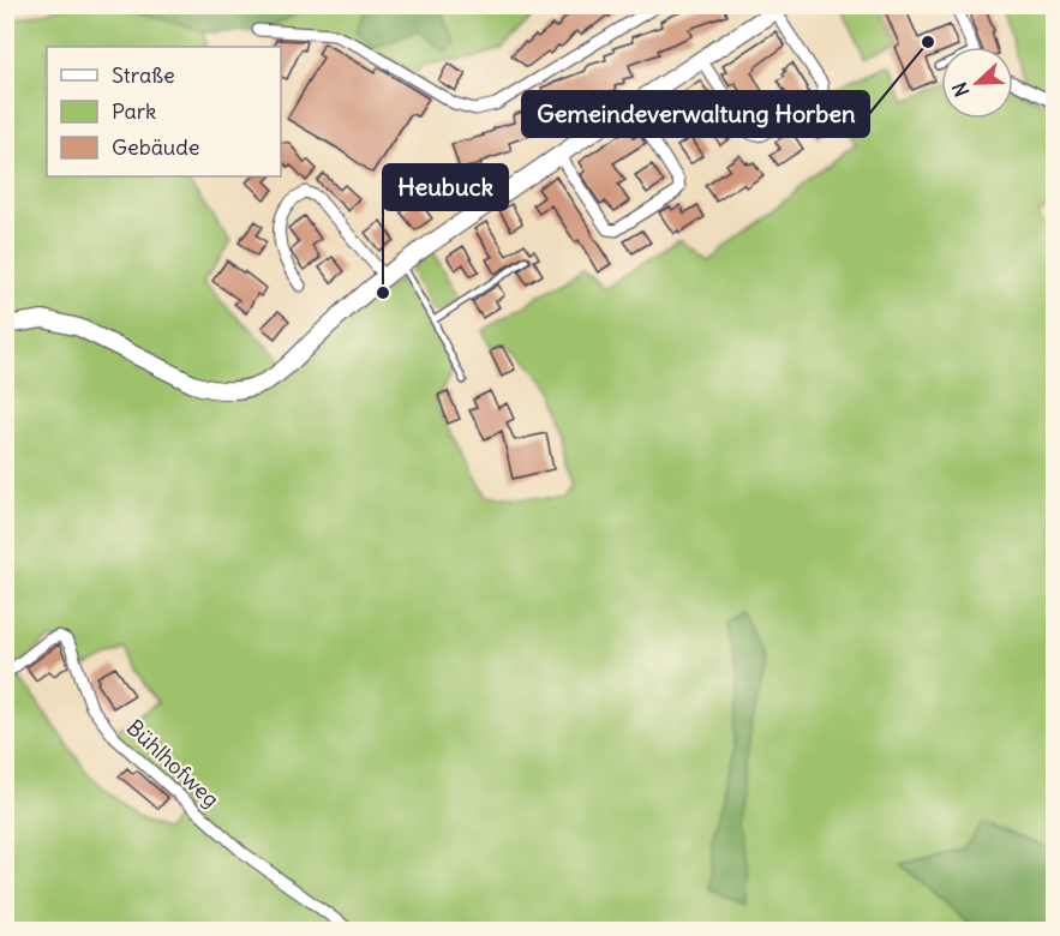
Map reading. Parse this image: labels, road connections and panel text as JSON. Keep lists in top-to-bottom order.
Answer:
{
  "streets": {
    "street": ["Bühlhofweg"]
  },
  "places": ["Gemeindeverwaltung Horben", "Heubuck"],
  "legend": ["Straße", "Park", "Gebäude"],
  "north": "left"
}
